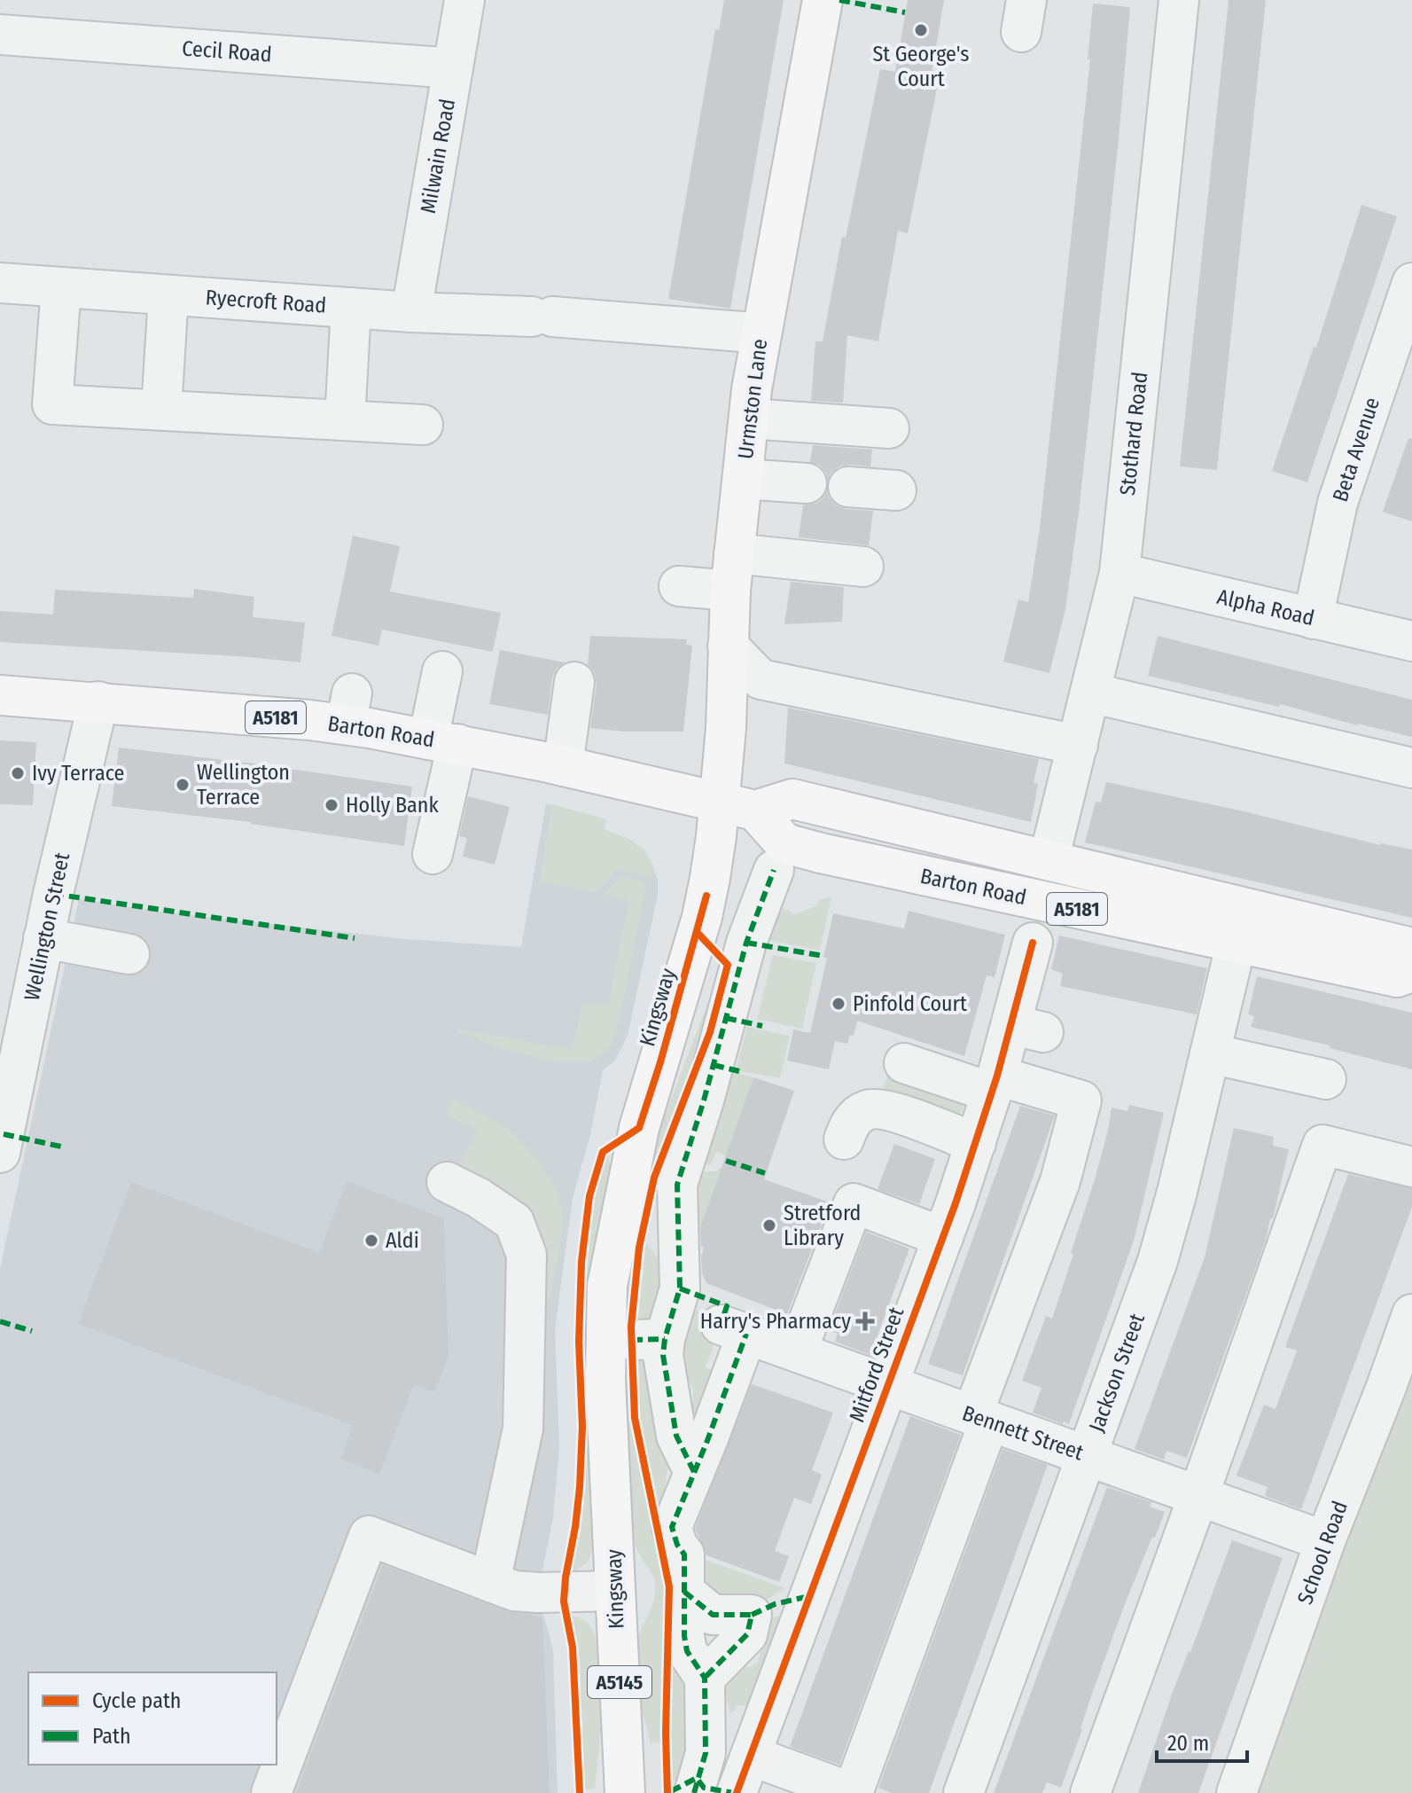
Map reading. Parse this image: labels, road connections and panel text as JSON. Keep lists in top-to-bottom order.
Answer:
{
  "streets": {
    "main road": [
      "Urmston Lane",
      "A5181",
      "Barton Road",
      "Kingsway",
      "A5145"
    ],
    "street": [
      "Cecil Road",
      "Milwain Road",
      "Ryecroft Road",
      "Stothard Road",
      "Beta Avenue",
      "Alpha Road",
      "Wellington Street",
      "Mitford Street",
      "Jackson Street",
      "Bennett Street",
      "School Road"
    ]
  },
  "crossings": [
    ["Cecil Road", "Milwain Road"],
    ["Milwain Road", "Ryecroft Road"],
    ["Ryecroft Road", "Urmston Lane"],
    ["Urmston Lane", "Barton Road"],
    ["Urmston Lane", "Kingsway"],
    ["Stothard Road", "Alpha Road"],
    ["Stothard Road", "Barton Road"],
    ["Beta Avenue", "Alpha Road"],
    ["Barton Road", "Wellington Street"],
    ["Barton Road", "Kingsway"],
    ["Barton Road", "Jackson Street"],
    ["Mitford Street", "Bennett Street"],
    ["Jackson Street", "Bennett Street"],
    ["Bennett Street", "School Road"]
  ],
  "places": {
    "other": [
      "St George's Court",
      "Ivy Terrace",
      "Wellington Terrace",
      "Holly Bank",
      "Pinfold Court",
      "Stretford Library",
      "Aldi"
    ],
    "health": ["Harry's Pharmacy"]
  },
  "legend": ["Cycle path", "Path"],
  "scale_bar": "20 m"
}
